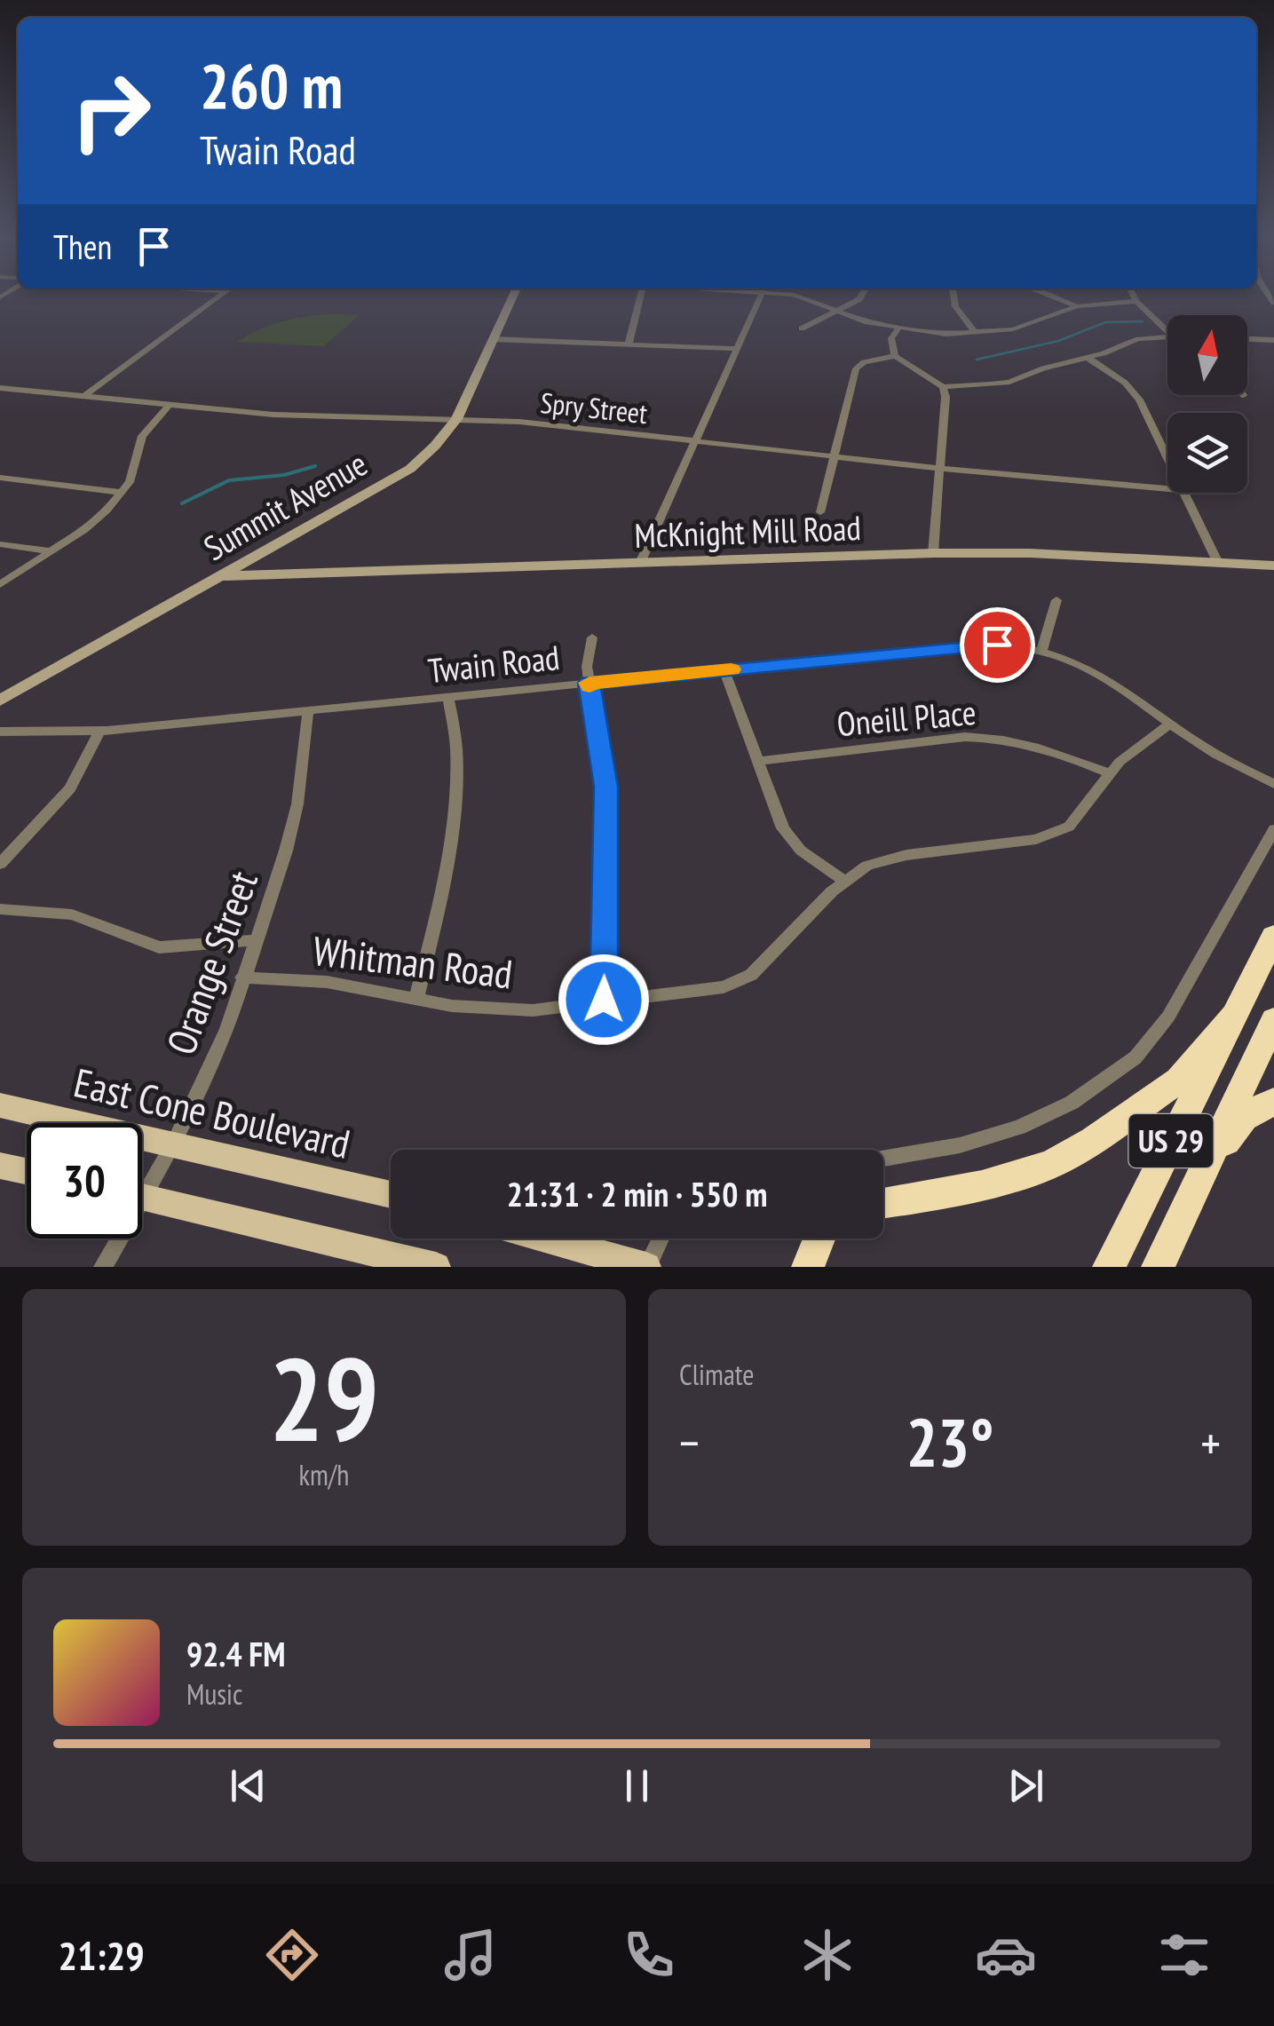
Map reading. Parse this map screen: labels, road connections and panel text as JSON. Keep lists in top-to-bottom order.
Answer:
{
  "streets": {
    "highway": ["US 29"],
    "main road": ["East Cone Boulevard"],
    "street": [
      "Spry Street",
      "Summit Avenue",
      "McKnight Mill Road",
      "Twain Road",
      "Oneill Place",
      "Whitman Road",
      "Orange Street"
    ]
  },
  "crossings": [
    ["Spry Street", "Summit Avenue"],
    ["Summit Avenue", "McKnight Mill Road"],
    ["Twain Road", "Whitman Road"],
    ["Twain Road", "Orange Street"],
    ["Oneill Place", "Whitman Road"],
    ["Whitman Road", "Orange Street"],
    ["Orange Street", "East Cone Boulevard"]
  ],
  "north": "top",
  "page": {
    "turn": ["260 m", "Twain Road"],
    "then": "Then",
    "limit": "30",
    "trip": "21:31 · 2 min · 550 m",
    "tile": [
      ["29", "km/h"],
      "Climate"
    ],
    "heat": ["−", "23°", "+"],
    "song": ["92.4 FM", "Music"],
    "tabs": "21:29"
  }
}
